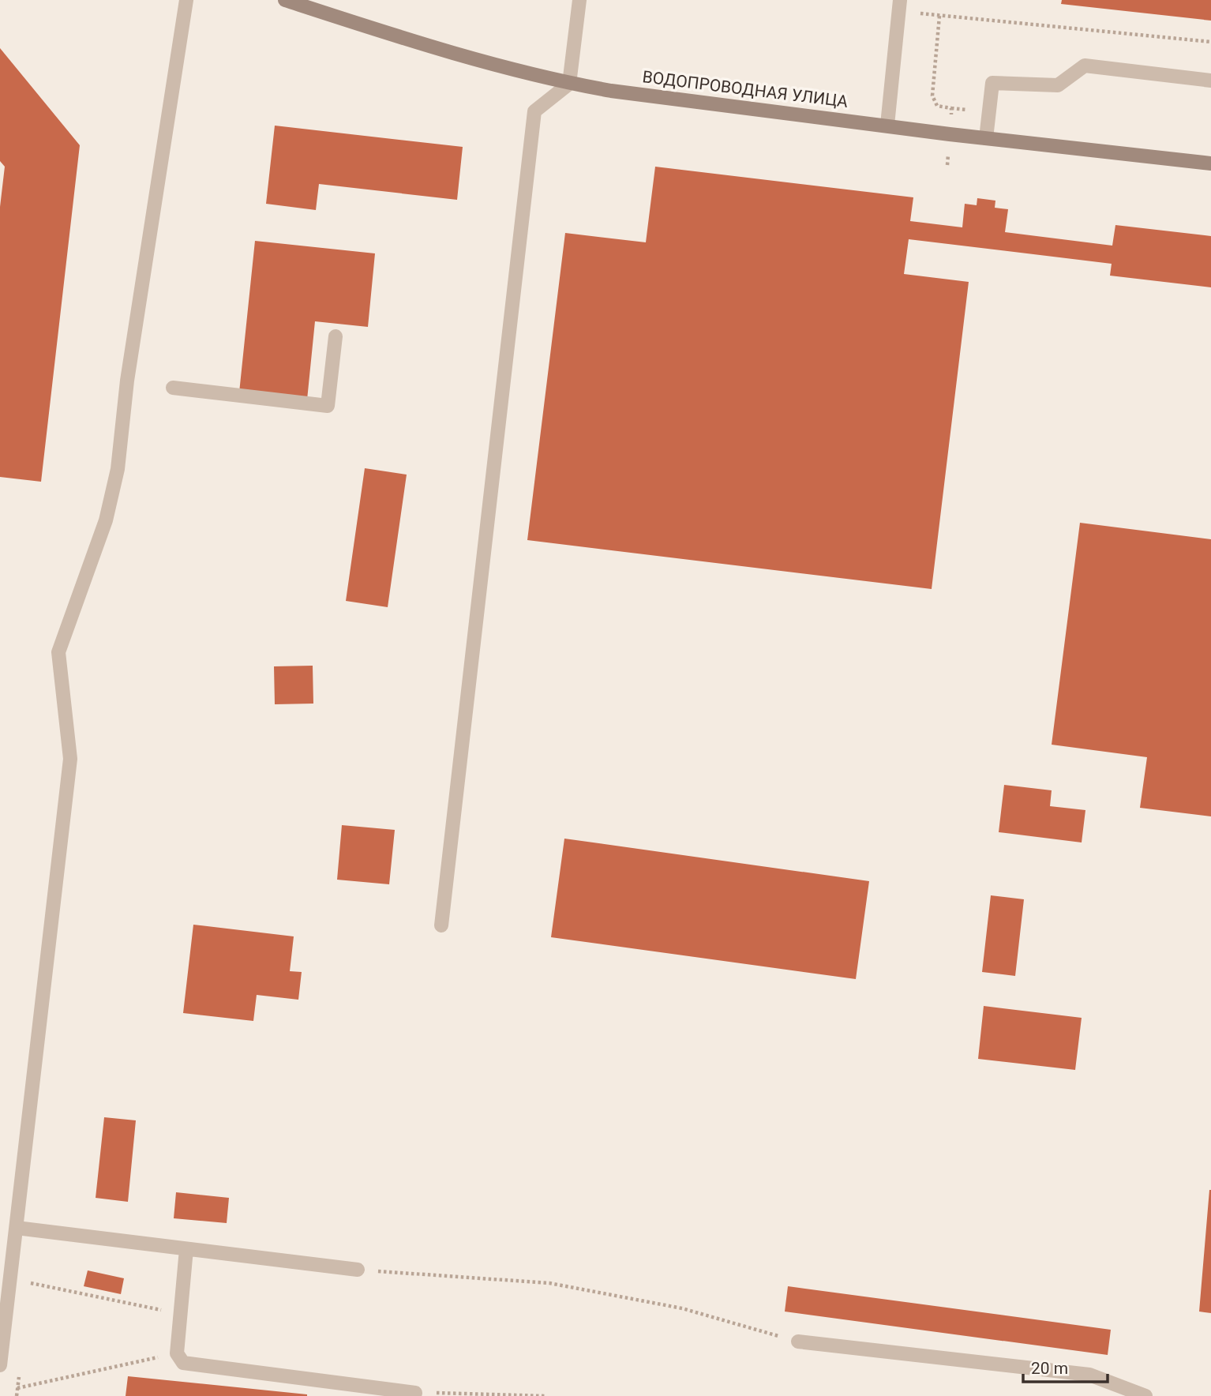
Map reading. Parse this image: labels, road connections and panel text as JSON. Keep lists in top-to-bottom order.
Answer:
{
  "streets": {
    "main road": ["ВОДОПРОВОДНАЯ УЛИЦА"]
  },
  "scale_bar": "20 m"
}
